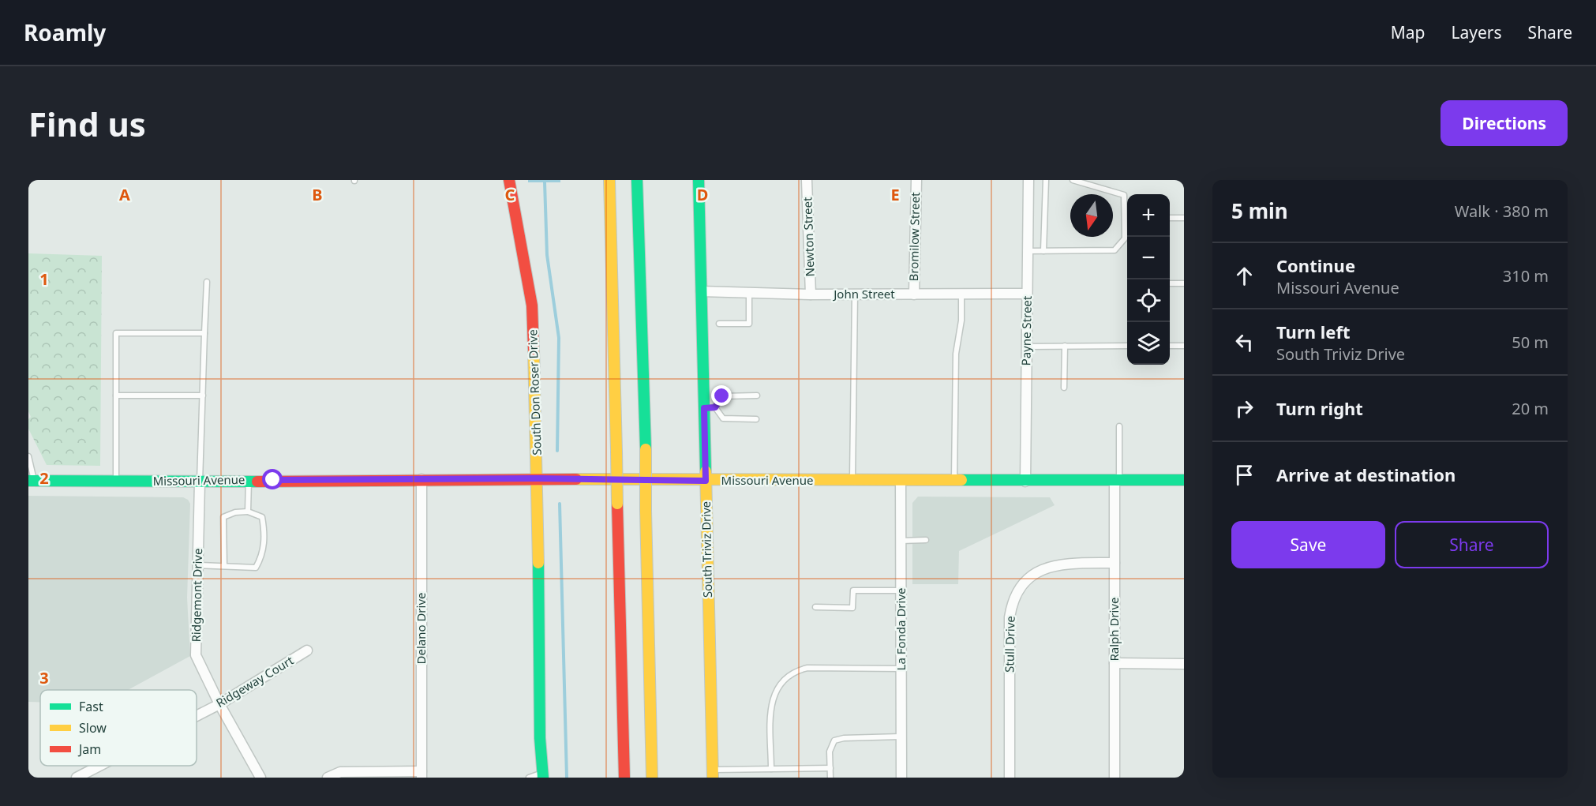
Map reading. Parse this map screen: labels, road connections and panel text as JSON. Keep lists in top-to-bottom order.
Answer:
{
  "streets": {
    "main road": ["South Don Roser Drive", "Missouri Avenue", "South Triviz Drive"],
    "street": [
      "Newton Street",
      "Bromilow Street",
      "John Street",
      "Payne Street",
      "Ridgemont Drive",
      "Delano Drive",
      "La Fonda Drive",
      "Ralph Drive",
      "Stull Drive",
      "Ridgeway Court"
    ]
  },
  "crossings": [
    ["Newton Street", "John Street"],
    ["Bromilow Street", "John Street"],
    ["John Street", "Payne Street"],
    ["John Street", "South Triviz Drive"],
    ["South Don Roser Drive", "Missouri Avenue"],
    ["Missouri Avenue", "South Triviz Drive"],
    ["Missouri Avenue", "Ridgemont Drive"],
    ["Missouri Avenue", "Delano Drive"],
    ["Missouri Avenue", "La Fonda Drive"],
    ["Ridgemont Drive", "Ridgeway Court"],
    ["Ralph Drive", "Stull Drive"]
  ],
  "legend": ["Fast", "Slow", "Jam"],
  "north": "bottom",
  "page": {
    "header": "Roamly",
    "nav": ["Map", "Layers", "Share"],
    "buttons": [
      "Directions",
      ["Save", "Share"]
    ],
    "title": "Find us",
    "heading": ["5 min", "Walk · 380 m"],
    "map_buttons": ["+", "−"],
    "list": [
      ["Continue", "Missouri Avenue", "310 m"],
      ["Turn left", "South Triviz Drive", "50 m"],
      ["Turn right", "20 m"],
      "Arrive at destination"
    ]
  },
  "grid": {
    "columns": [
      "A",
      "B",
      "C",
      "D",
      "E"
    ],
    "rows": ["1", "2", "3"]
  }
}
